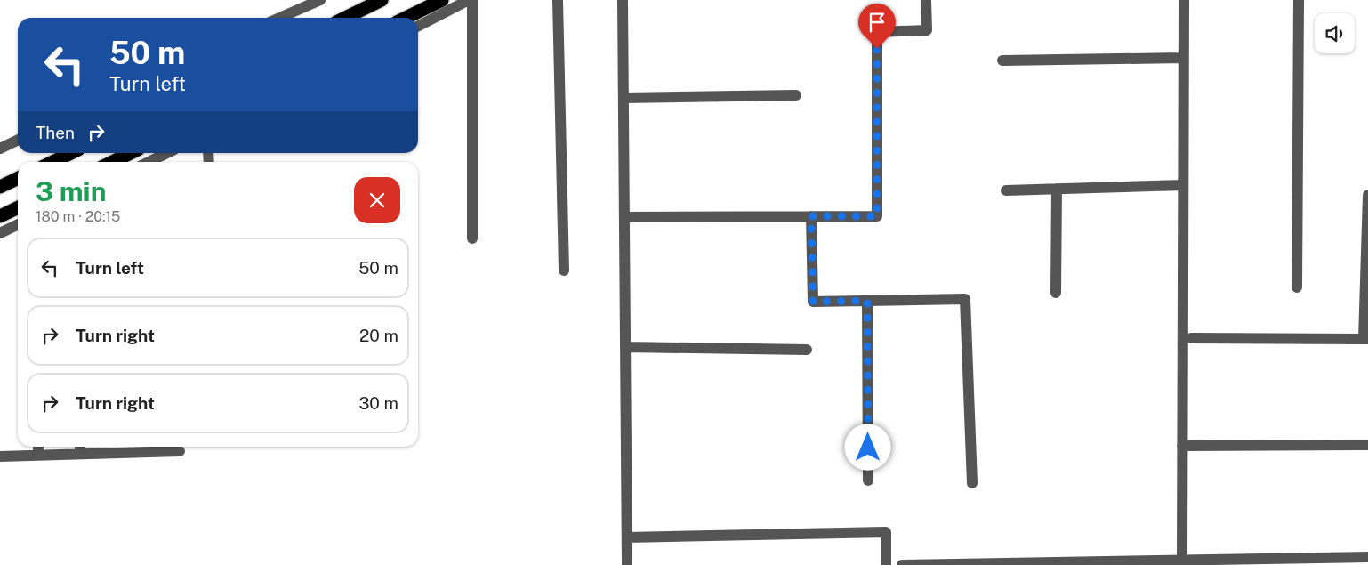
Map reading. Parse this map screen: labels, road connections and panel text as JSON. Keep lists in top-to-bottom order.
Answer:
{
  "page": {
    "turn": ["50 m", "Turn left"],
    "then": "Then",
    "heading": ["3 min", "180 m · 20:15"],
    "list": [
      {
        "name": "Turn left",
        "value": "50 m"
      },
      {
        "name": "Turn right",
        "value": "20 m"
      },
      {
        "name": "Turn right",
        "value": "30 m"
      }
    ]
  }
}
